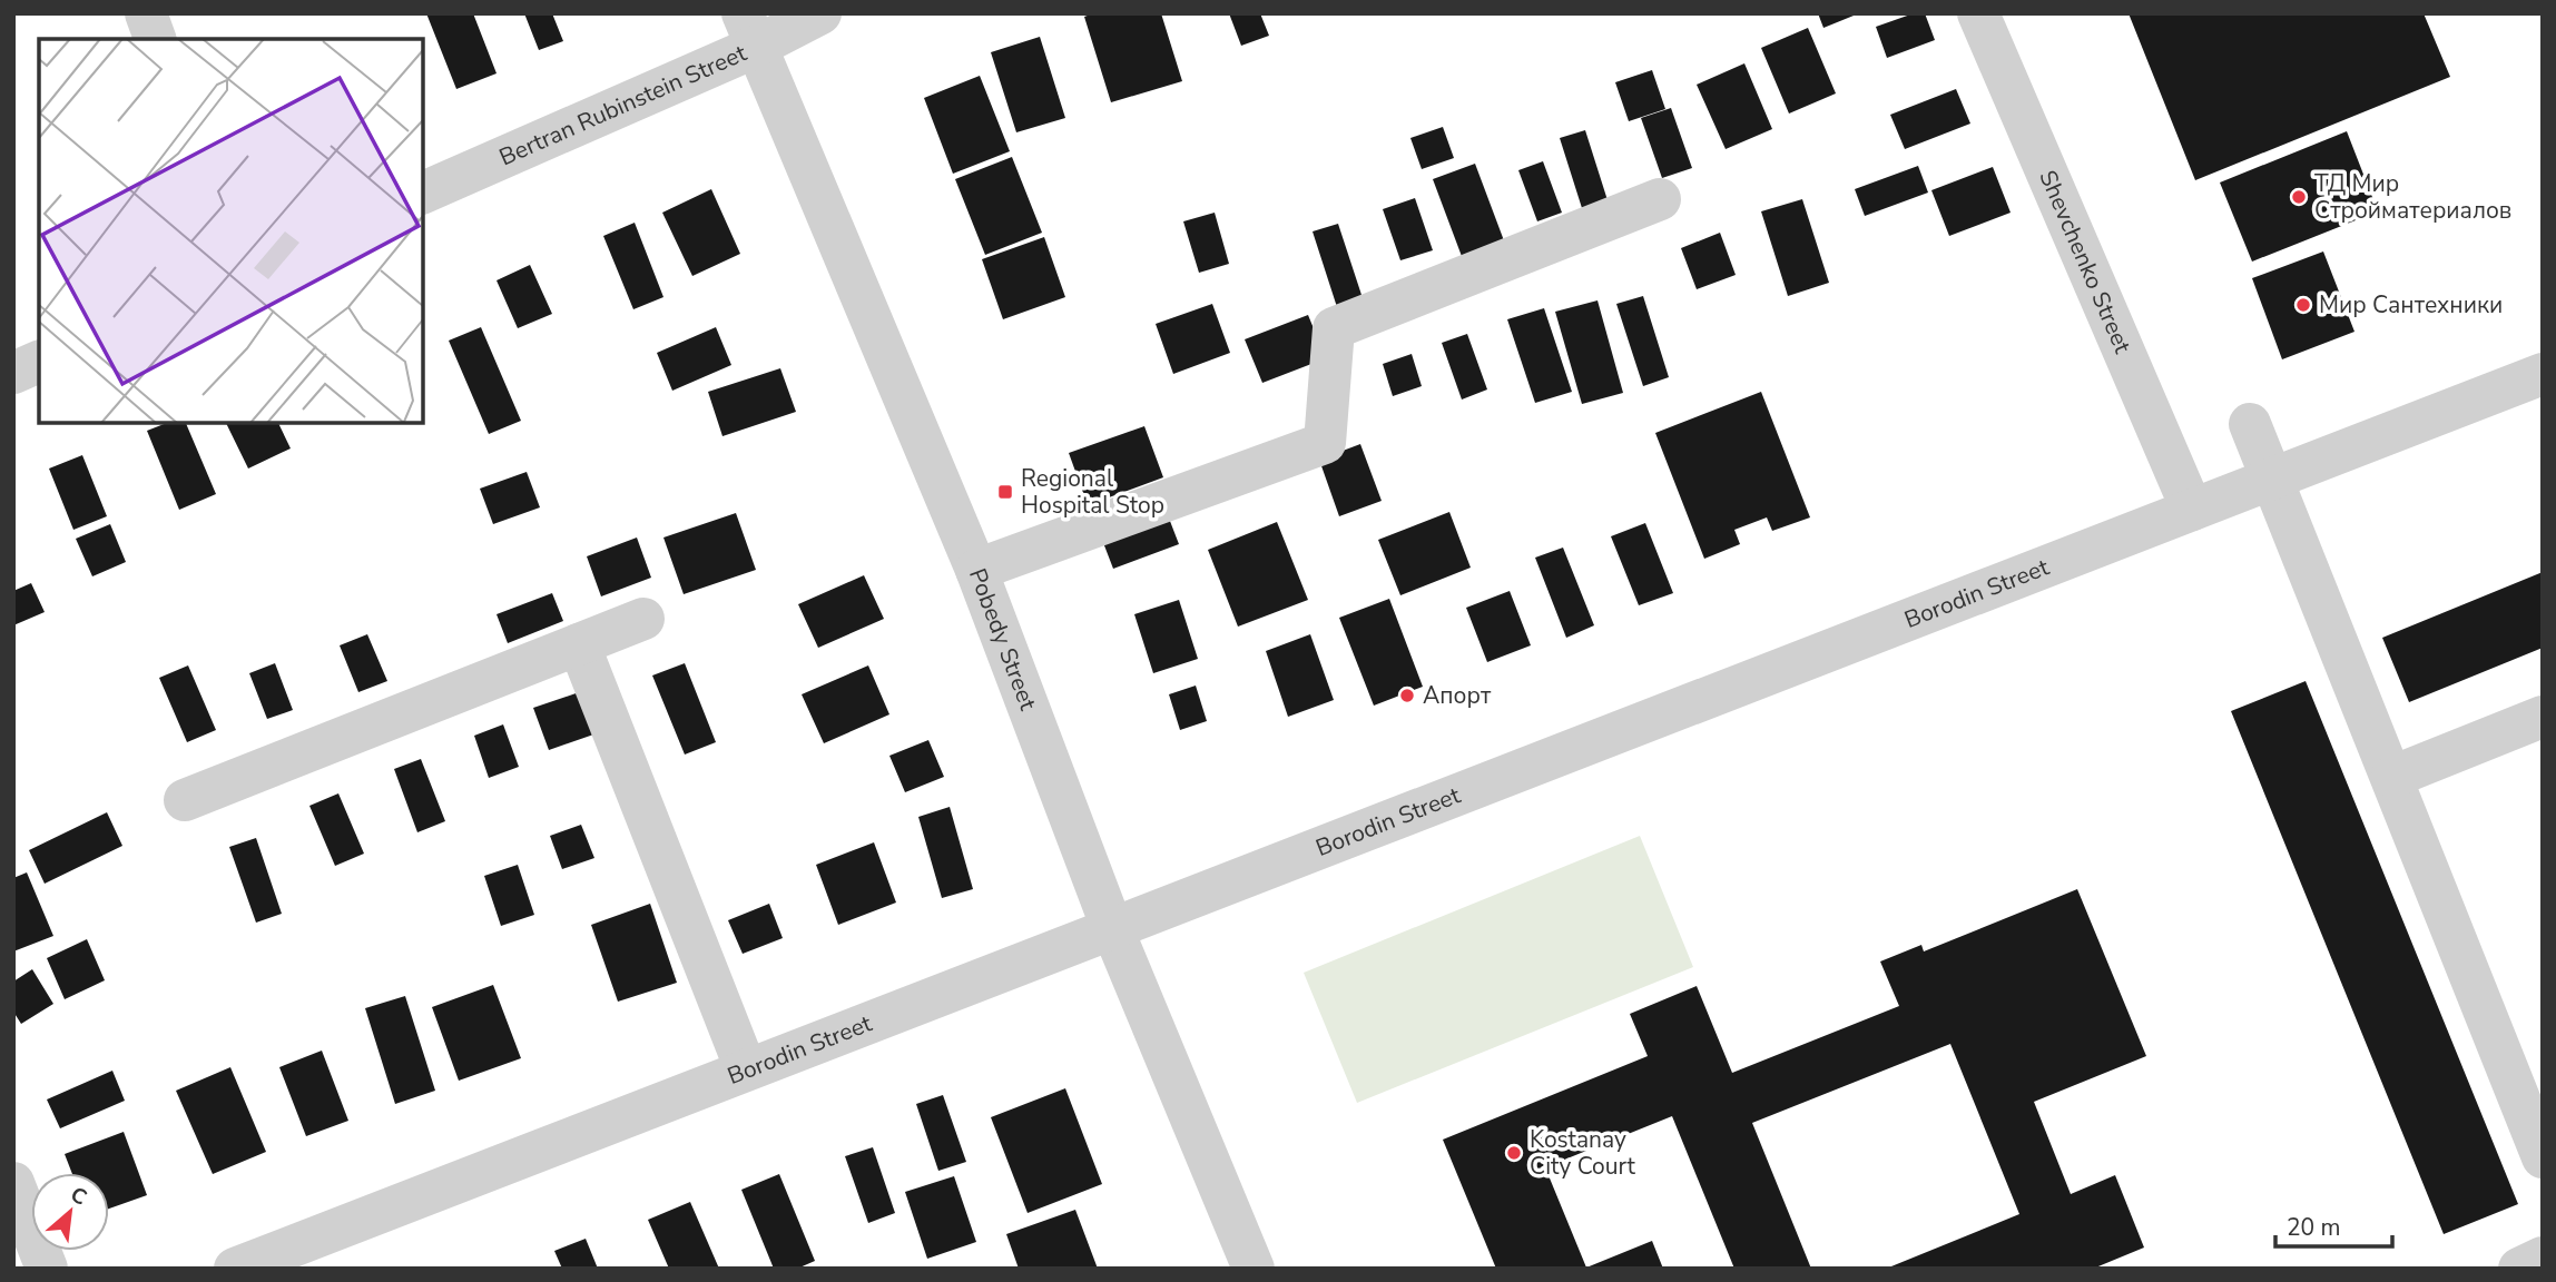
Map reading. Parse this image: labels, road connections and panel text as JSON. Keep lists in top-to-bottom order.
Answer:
{
  "streets": {
    "street": [
      "Bertran Rubinstein Street",
      "Shevchenko Street",
      "Borodin Street",
      "Pobedy Street"
    ]
  },
  "crossings": [
    ["Bertran Rubinstein Street", "Pobedy Street"],
    ["Shevchenko Street", "Borodin Street"],
    ["Borodin Street", "Pobedy Street"]
  ],
  "places": {
    "other": [
      "ТД Мир Стройматериалов",
      "Мир Сантехники",
      "Апорт",
      "Kostanay City Court"
    ],
    "transit": ["Regional Hospital Stop"]
  },
  "scale_bar": "20 m",
  "north": "top right"
}
